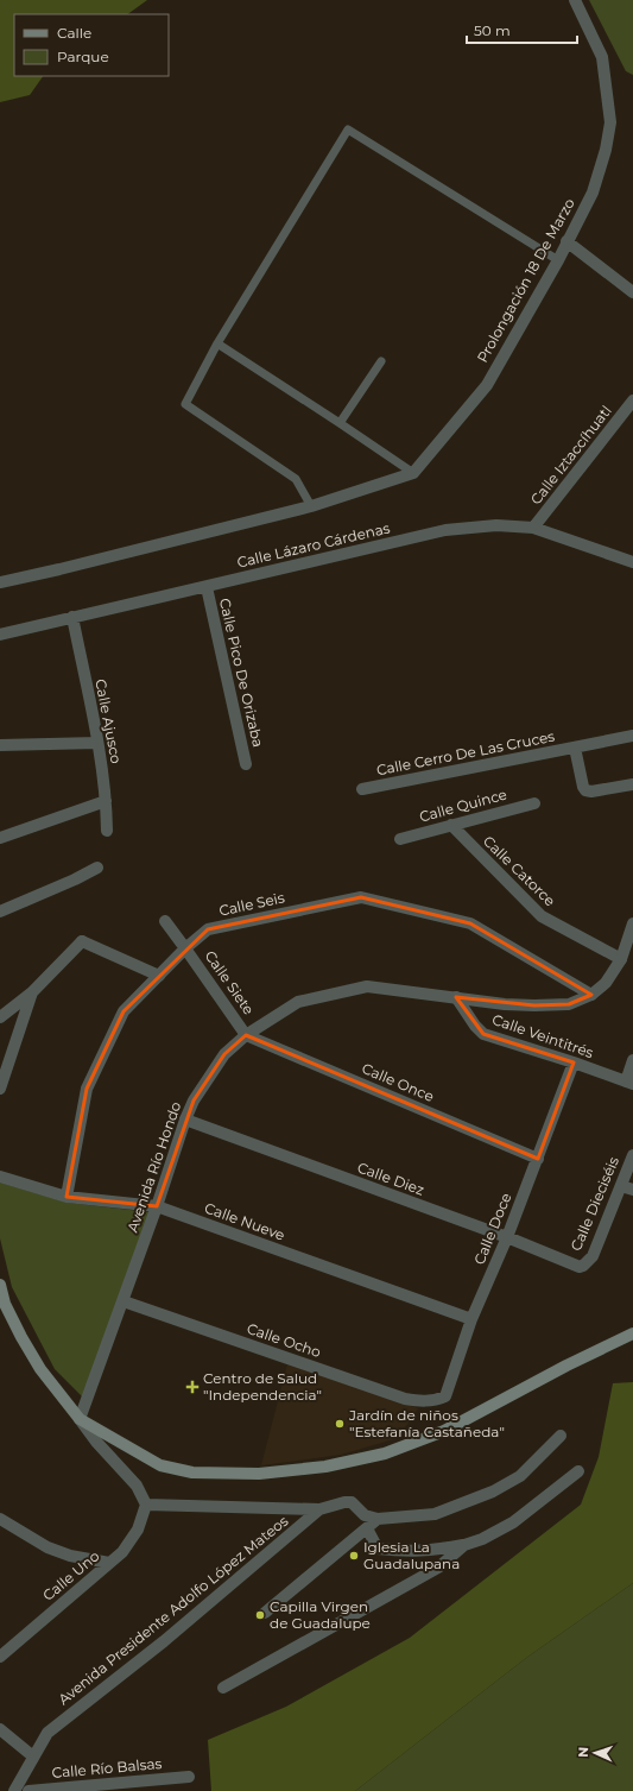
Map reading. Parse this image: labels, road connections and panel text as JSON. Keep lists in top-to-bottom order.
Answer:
{
  "streets": {
    "street": [
      "Prolongación 18 De Marzo",
      "Calle Iztaccíhuatl",
      "Calle Lázaro Cárdenas",
      "Calle Pico De Orizaba",
      "Calle Ajusco",
      "Calle Cerro De Las Cruces",
      "Calle Quince",
      "Calle Catorce",
      "Calle Seis",
      "Calle Siete",
      "Calle Veintitrés",
      "Calle Once",
      "Avenida Río Hondo",
      "Calle Diez",
      "Calle Dieciséis",
      "Calle Nueve",
      "Calle Doce",
      "Calle Ocho",
      "Calle Uno",
      "Avenida Presidente Adolfo López Mateos",
      "Calle Río Balsas"
    ]
  },
  "crossings": [
    ["Calle Iztaccíhuatl", "Calle Lázaro Cárdenas"],
    ["Calle Lázaro Cárdenas", "Calle Pico De Orizaba"],
    ["Calle Lázaro Cárdenas", "Calle Ajusco"],
    ["Calle Quince", "Calle Catorce"],
    ["Calle Catorce", "Avenida Río Hondo"],
    ["Calle Seis", "Calle Siete"],
    ["Calle Seis", "Avenida Río Hondo"],
    ["Calle Seis", "Calle Nueve"],
    ["Calle Siete", "Calle Once"],
    ["Calle Siete", "Avenida Río Hondo"],
    ["Calle Veintitrés", "Avenida Río Hondo"],
    ["Calle Veintitrés", "Calle Doce"],
    ["Calle Once", "Avenida Río Hondo"],
    ["Calle Once", "Calle Doce"],
    ["Avenida Río Hondo", "Calle Diez"],
    ["Avenida Río Hondo", "Calle Nueve"],
    ["Avenida Río Hondo", "Calle Ocho"],
    ["Calle Diez", "Calle Dieciséis"],
    ["Calle Diez", "Calle Doce"],
    ["Calle Nueve", "Calle Doce"],
    ["Calle Doce", "Calle Ocho"]
  ],
  "places": {
    "health": ["Centro de Salud \"Independencia\""],
    "other": ["Jardín de niños \"Estefanía Castañeda\"", "Iglesia La Guadalupana", "Capilla Virgen de Guadalupe"]
  },
  "legend": ["Calle", "Parque"],
  "scale_bar": "50 m",
  "north": "left"
}
